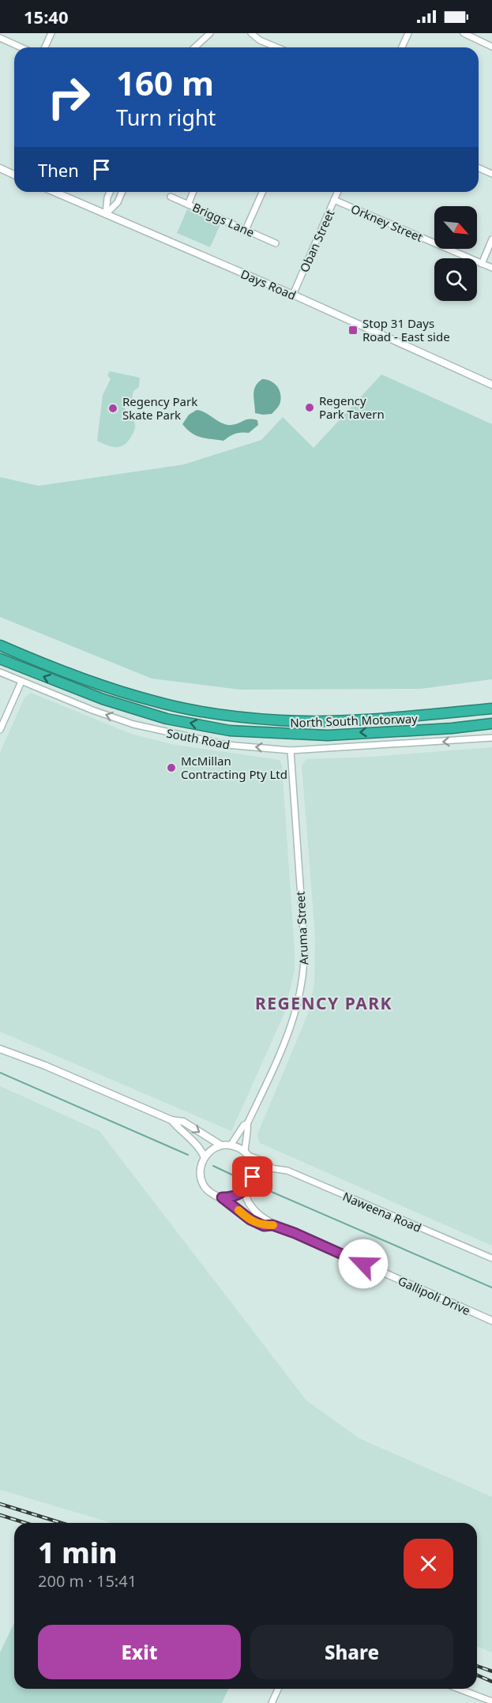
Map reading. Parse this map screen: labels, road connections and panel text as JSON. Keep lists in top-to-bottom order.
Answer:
{
  "streets": {
    "highway": ["North South Motorway"],
    "street": [
      "Briggs Lane",
      "Orkney Street",
      "Oban Street",
      "Days Road",
      "South Road",
      "Aruma Street",
      "Naweena Road",
      "Gallipoli Drive"
    ]
  },
  "crossings": [
    ["Orkney Street", "Oban Street"],
    ["Oban Street", "Days Road"],
    ["South Road", "Aruma Street"],
    ["Aruma Street", "Naweena Road"],
    ["Aruma Street", "Gallipoli Drive"],
    ["Naweena Road", "Gallipoli Drive"]
  ],
  "one_way": ["South Road"],
  "districts": ["REGENCY PARK"],
  "places": {
    "transit": ["Stop 31 Days Road - East side"],
    "other": ["Regency Park Tavern", "Regency Park Skate Park", "McMillan Contracting Pty Ltd"]
  },
  "north": "bottom right",
  "page": {
    "status": "15:40",
    "turn": ["160 m", "Turn right"],
    "then": "Then",
    "heading": ["1 min", "200 m · 15:41"],
    "buttons": ["Exit", "Share"]
  }
}
